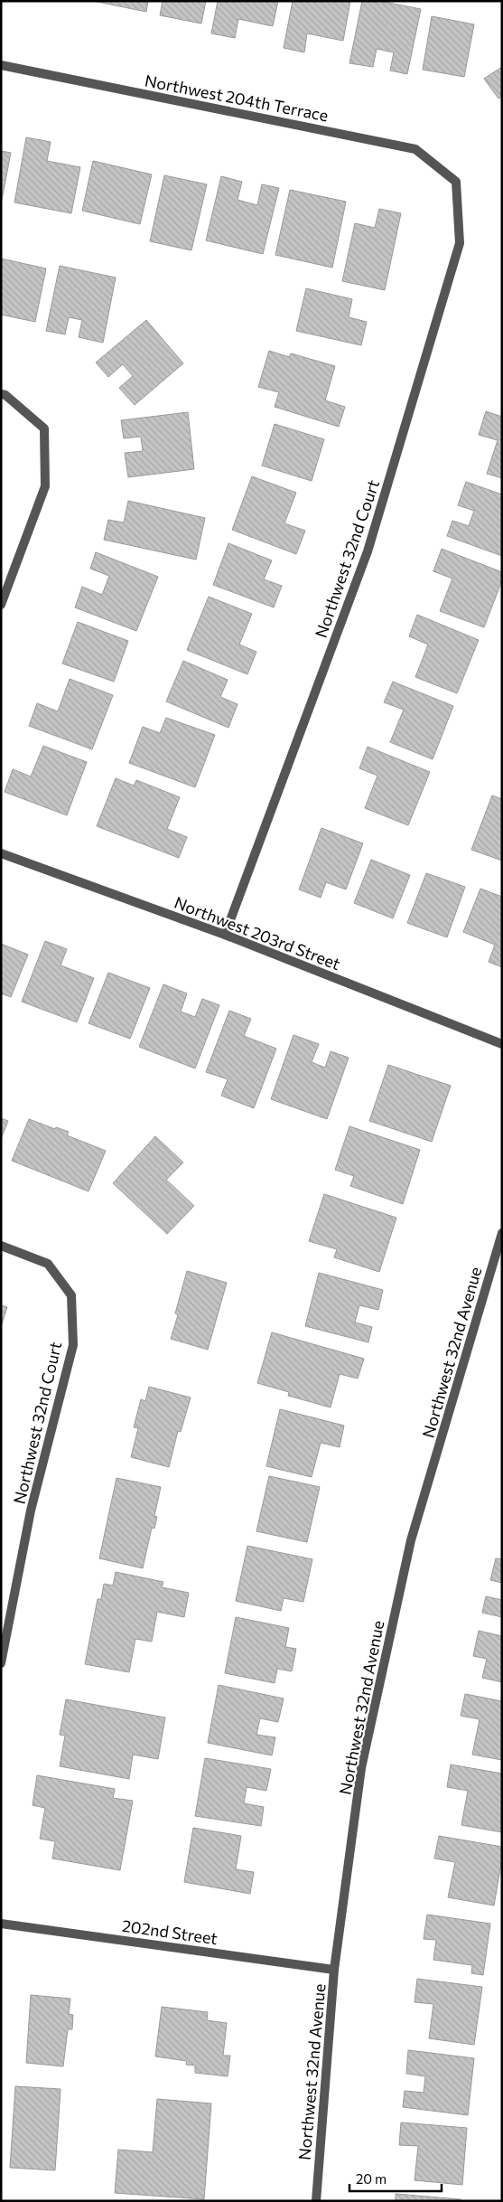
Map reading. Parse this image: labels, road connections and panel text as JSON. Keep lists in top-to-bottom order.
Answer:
{
  "streets": {
    "street": [
      "Northwest 204th Terrace",
      "Northwest 32nd Court",
      "Northwest 203rd Street",
      "Northwest 32nd Avenue",
      "202nd Street"
    ]
  },
  "crossings": [
    ["Northwest 204th Terrace", "Northwest 32nd Court"],
    ["Northwest 32nd Court", "Northwest 203rd Street"],
    ["Northwest 32nd Avenue", "202nd Street"]
  ],
  "scale_bar": "20 m"
}
